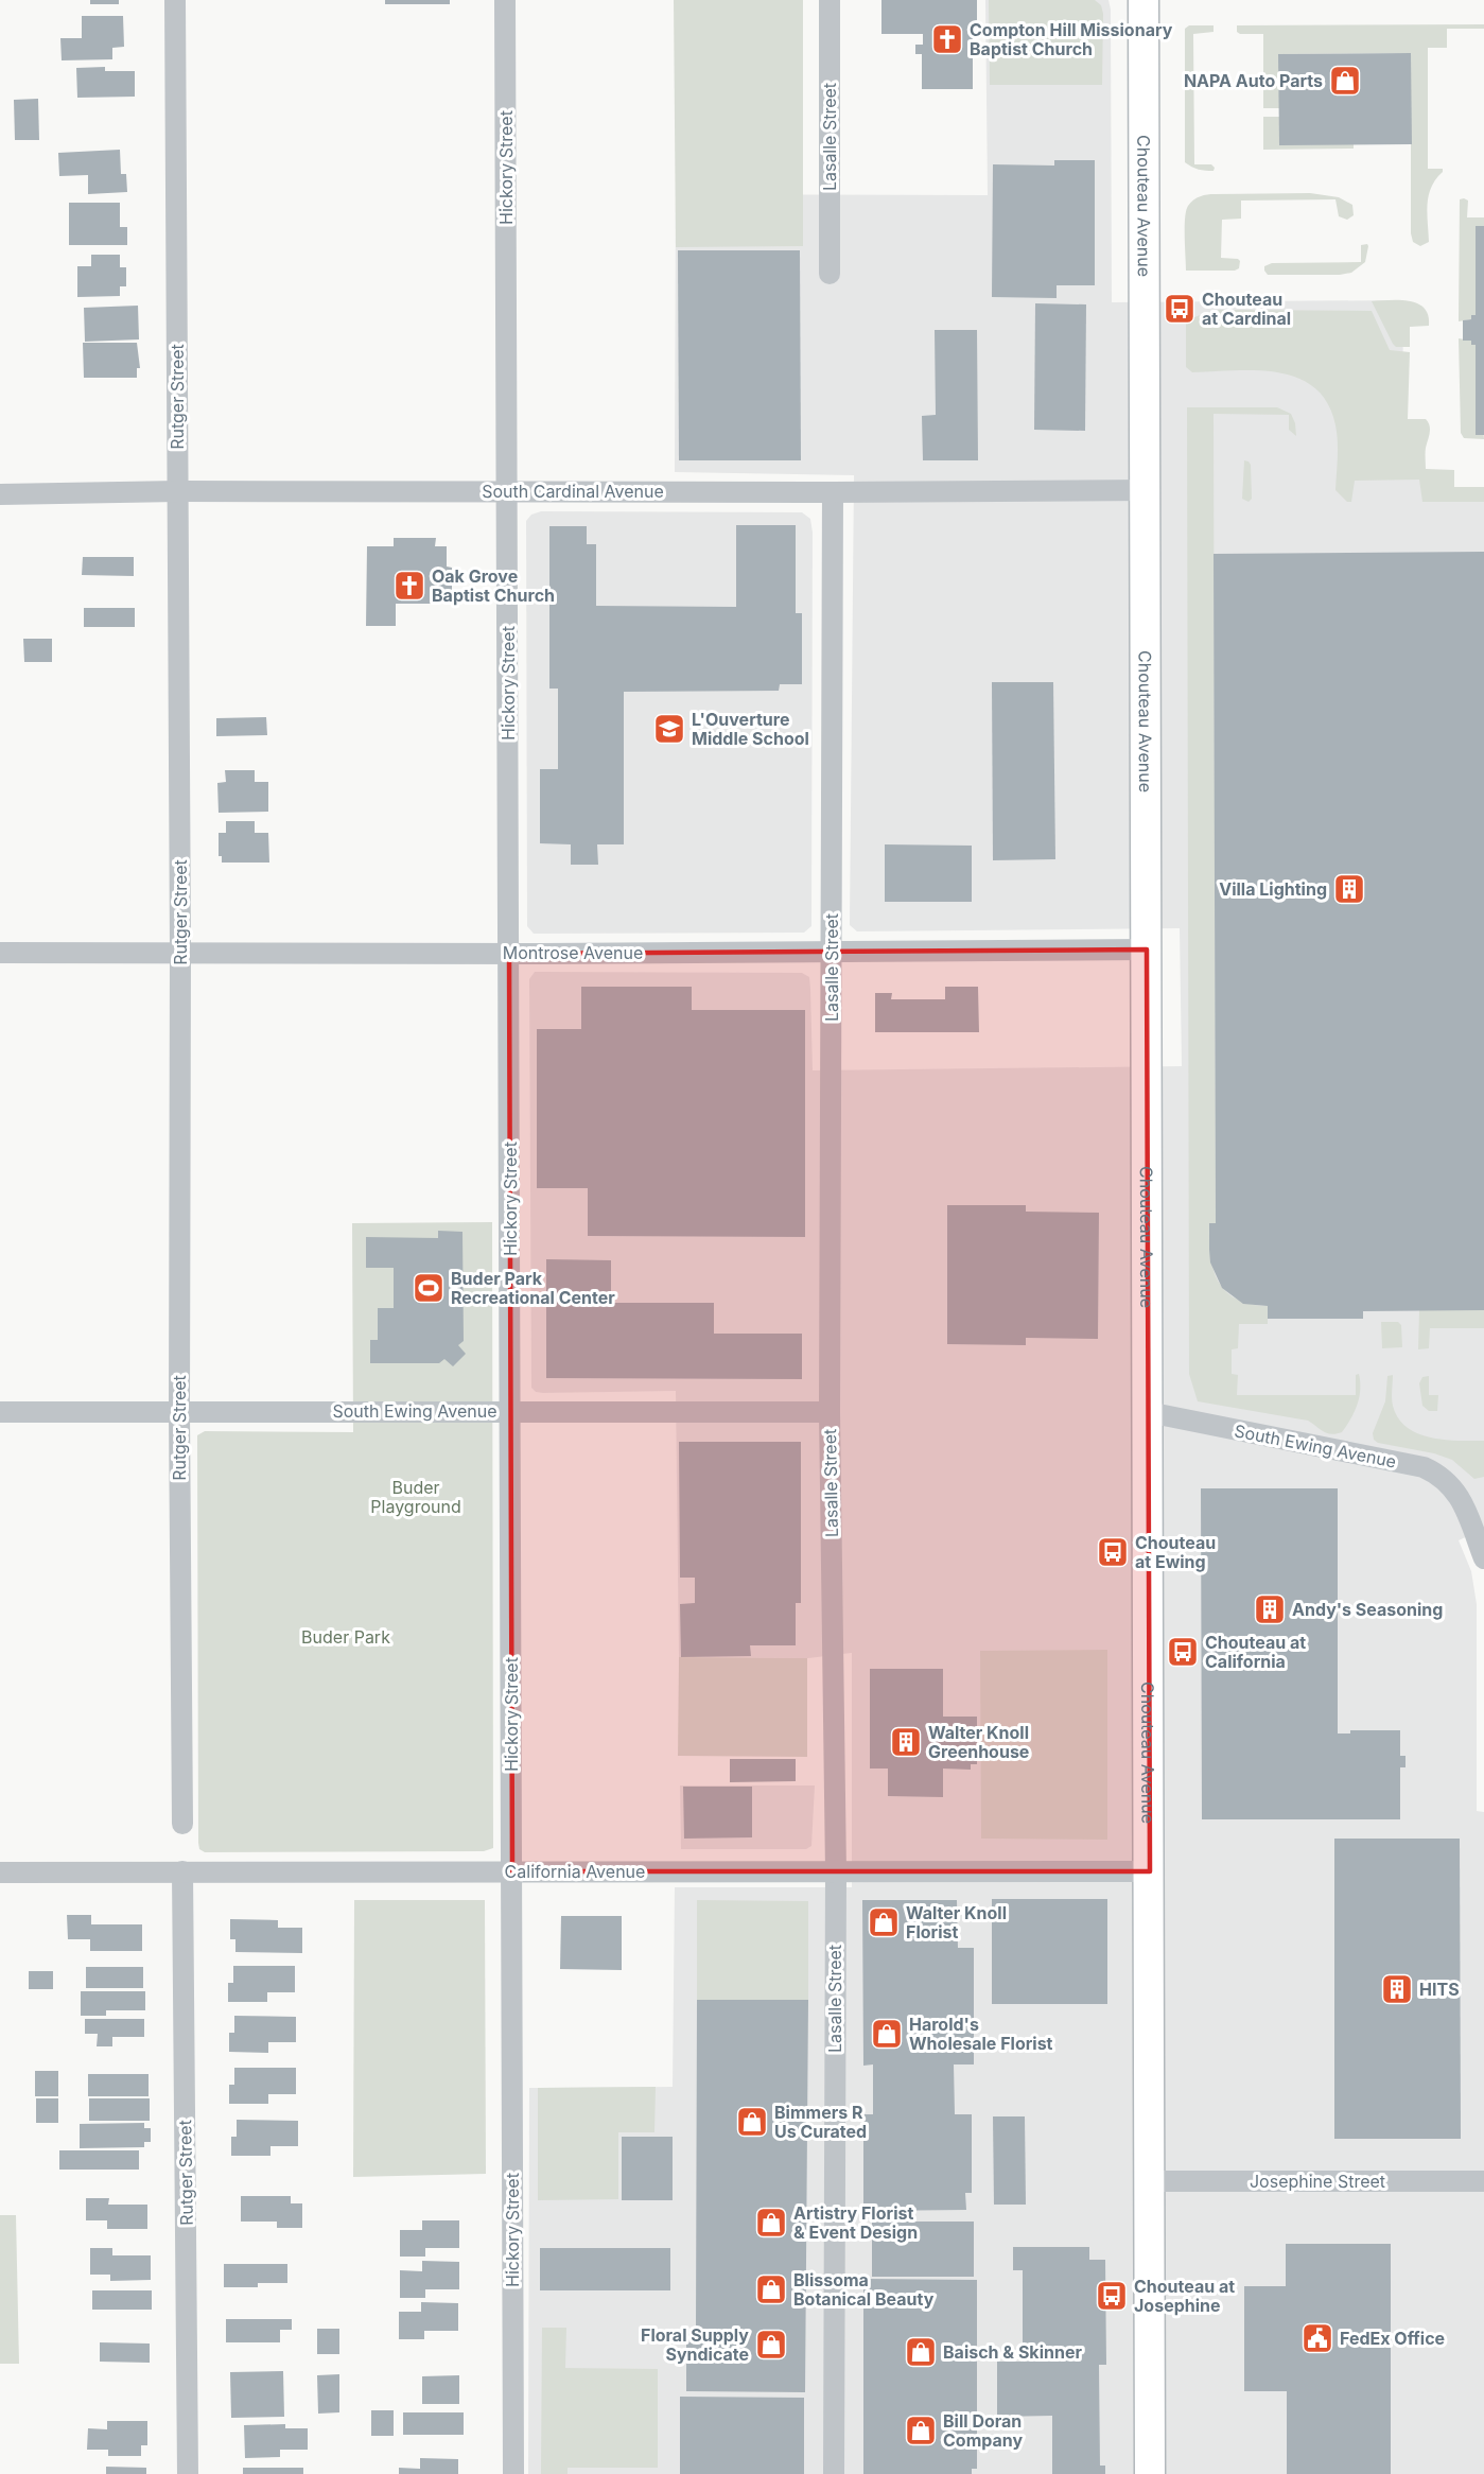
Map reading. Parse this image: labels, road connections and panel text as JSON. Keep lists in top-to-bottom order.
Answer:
{
  "streets": {
    "main road": ["Chouteau Avenue"],
    "street": [
      "Lasalle Street",
      "Hickory Street",
      "Rutger Street",
      "South Cardinal Avenue",
      "Montrose Avenue",
      "South Ewing Avenue",
      "California Avenue",
      "Josephine Street"
    ]
  },
  "crossings": [
    ["Lasalle Street", "South Cardinal Avenue"],
    ["Lasalle Street", "Montrose Avenue"],
    ["Lasalle Street", "South Ewing Avenue"],
    ["Lasalle Street", "California Avenue"],
    ["Hickory Street", "South Cardinal Avenue"],
    ["Hickory Street", "Montrose Avenue"],
    ["Hickory Street", "South Ewing Avenue"],
    ["Hickory Street", "California Avenue"],
    ["Chouteau Avenue", "South Cardinal Avenue"],
    ["Chouteau Avenue", "Montrose Avenue"],
    ["Chouteau Avenue", "South Ewing Avenue"],
    ["Chouteau Avenue", "California Avenue"],
    ["Chouteau Avenue", "Josephine Street"],
    ["Rutger Street", "South Cardinal Avenue"],
    ["Rutger Street", "Montrose Avenue"],
    ["Rutger Street", "South Ewing Avenue"],
    ["Rutger Street", "California Avenue"]
  ],
  "parks": ["Buder Playground", "Buder Park"],
  "places": {
    "church": ["Compton Hill Missionary Baptist Church", "Oak Grove Baptist Church"],
    "shop": [
      "NAPA Auto Parts",
      "Walter Knoll Florist",
      "Harold's Wholesale Florist",
      "Bimmers R Us Curated",
      "Artistry Florist & Event Design",
      "Blissoma Botanical Beauty",
      "Floral Supply Syndicate",
      "Baisch & Skinner",
      "Bill Doran Company"
    ],
    "bus stop": [
      "Chouteau at Cardinal",
      "Chouteau at Ewing",
      "Chouteau at California",
      "Chouteau at Josephine"
    ],
    "school or university": ["L'Ouverture Middle School"],
    "building": [
      "Villa Lighting",
      "Andy's Seasoning",
      "Walter Knoll Greenhouse",
      "HITS"
    ],
    "sports": ["Buder Park Recreational Center"],
    "public building": ["FedEx Office"]
  }
}
